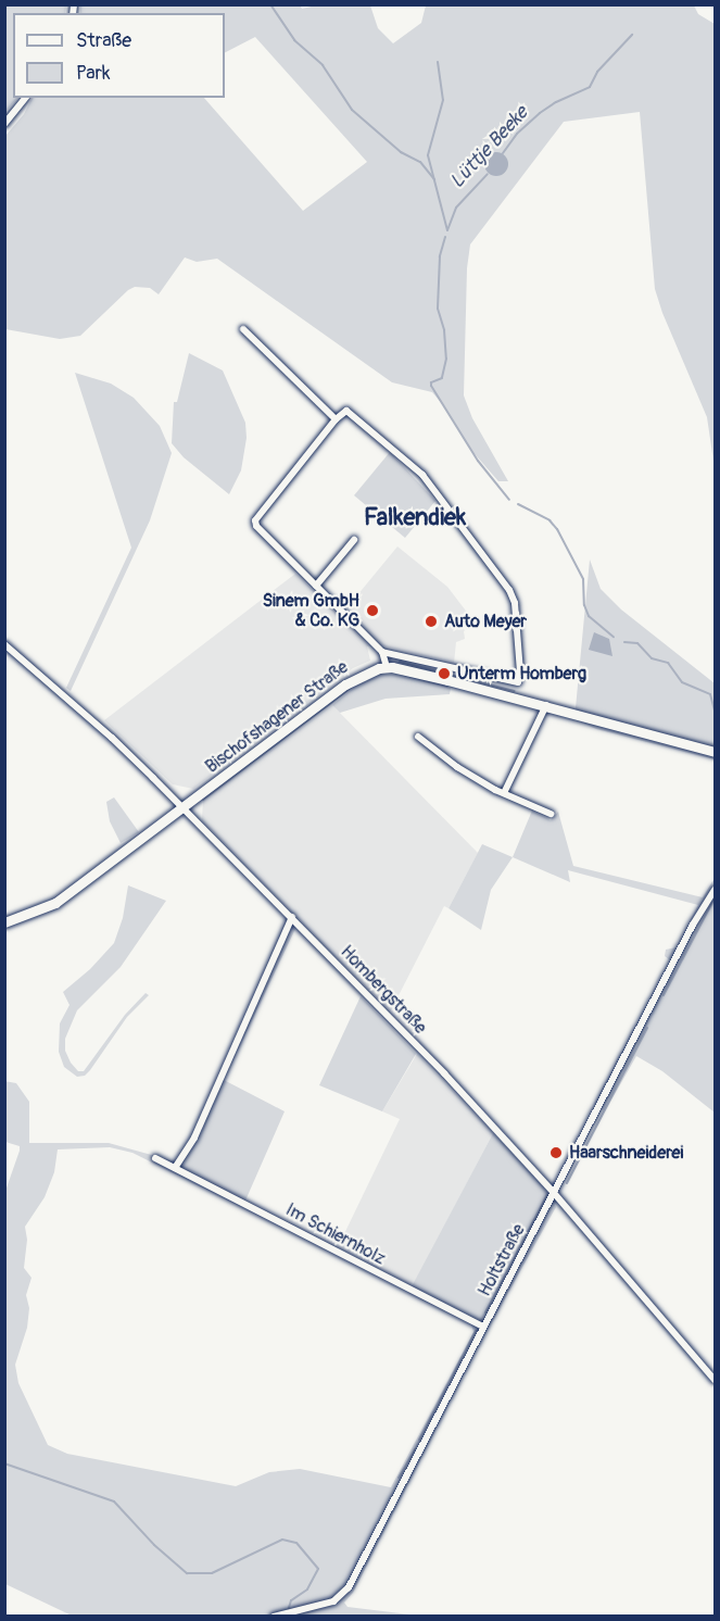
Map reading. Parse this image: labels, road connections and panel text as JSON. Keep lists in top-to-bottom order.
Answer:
{
  "streets": {
    "street": [
      "Bischofshagener Straße",
      "Hombergstraße",
      "Im Schiernholz",
      "Holtstraße"
    ]
  },
  "crossings": [
    ["Bischofshagener Straße", "Hombergstraße"],
    ["Hombergstraße", "Holtstraße"],
    ["Im Schiernholz", "Holtstraße"]
  ],
  "districts": ["Falkendiek"],
  "water": ["Lüttje Beeke"],
  "places": [
    "Sinem GmbH & Co. KG",
    "Auto Meyer",
    "Unterm Homberg",
    "Haarschneiderei"
  ],
  "legend": ["Straße", "Park"]
}
